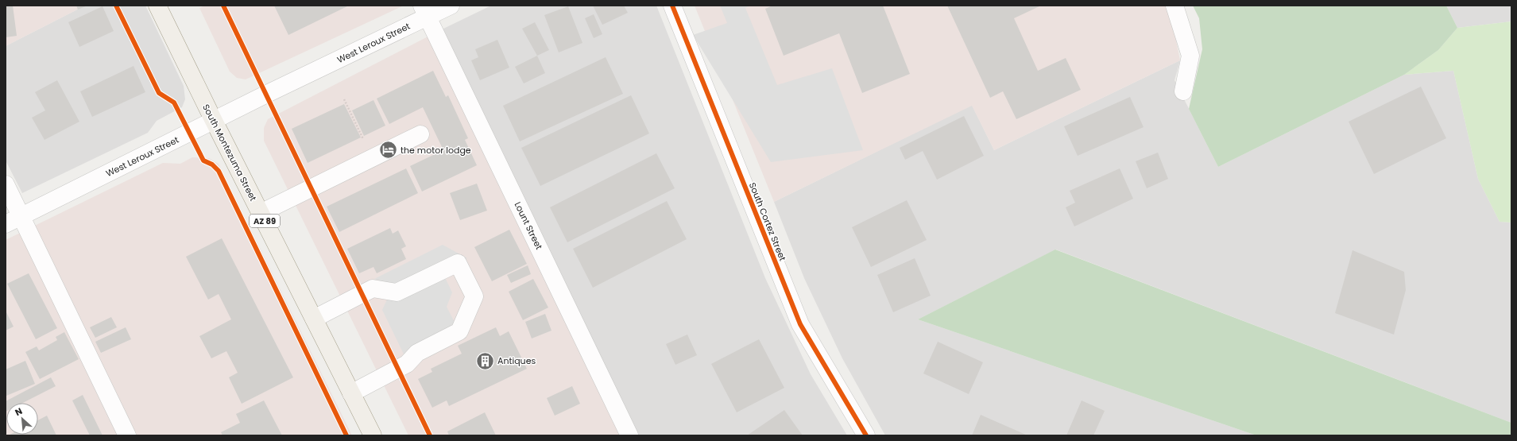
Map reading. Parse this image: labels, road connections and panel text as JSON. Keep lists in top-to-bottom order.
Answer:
{
  "streets": {
    "main road": ["South Montezuma Street", "AZ 89"],
    "street": ["West Leroux Street", "South Cortez Street", "Lount Street"]
  },
  "crossings": [
    ["West Leroux Street", "South Montezuma Street"],
    ["West Leroux Street", "Lount Street"]
  ],
  "places": {
    "hotel": ["the motor lodge"],
    "building": ["Antiques"]
  },
  "north": "top left"
}
